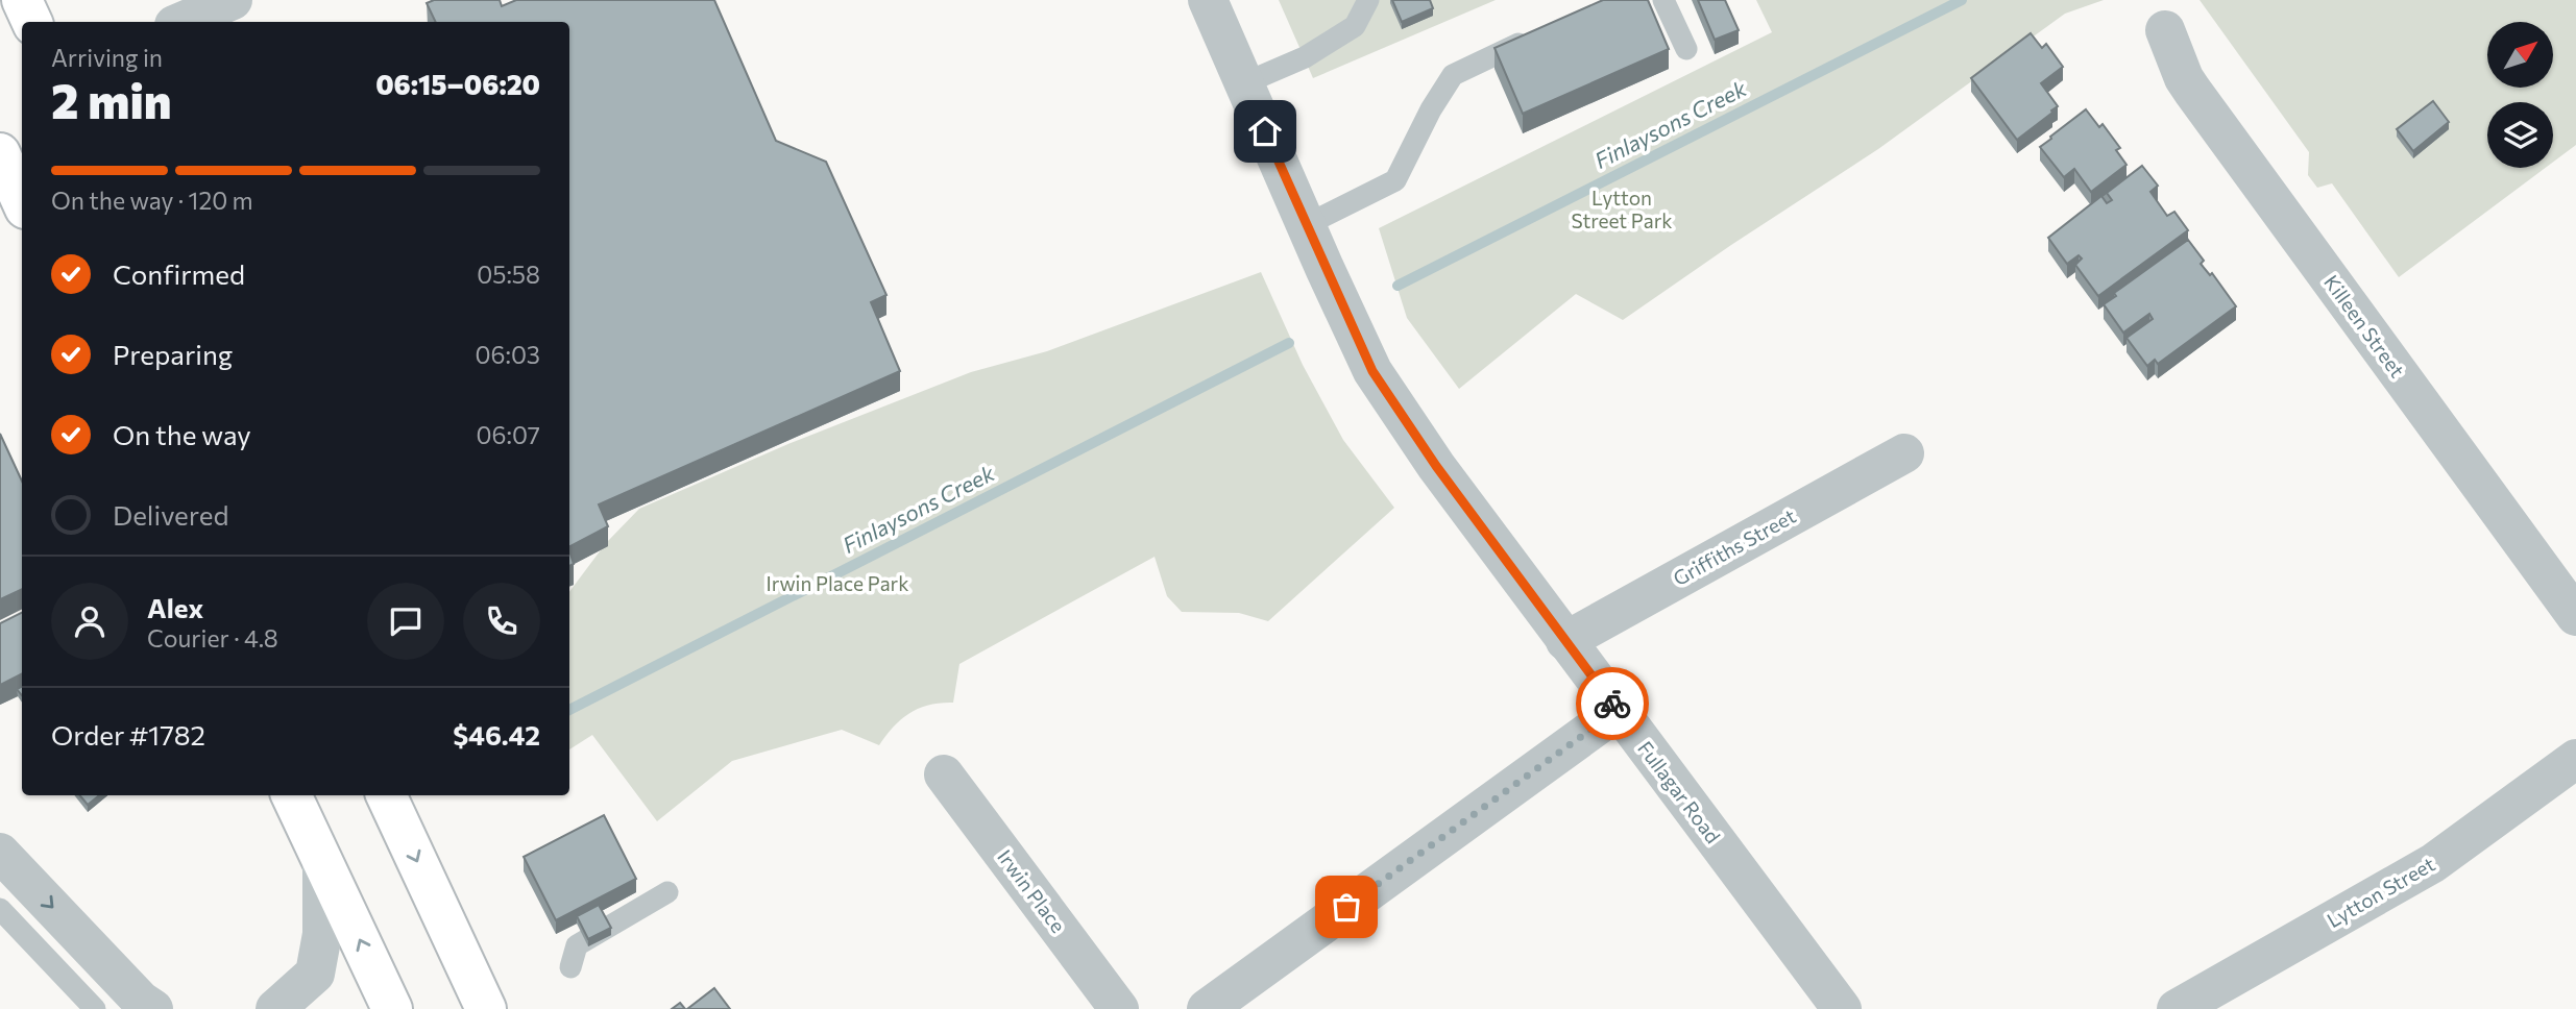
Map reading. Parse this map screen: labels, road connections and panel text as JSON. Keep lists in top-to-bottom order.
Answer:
{
  "streets": {
    "street": [
      "Killeen Street",
      "Griffiths Street",
      "Fullagar Road",
      "Irwin Place",
      "Lytton Street"
    ]
  },
  "crossings": [
    ["Griffiths Street", "Fullagar Road"]
  ],
  "water": ["Finlaysons Creek"],
  "parks": ["Lytton Street Park", "Irwin Place Park"],
  "north": "top right",
  "page": {
    "heading": ["2 min", "Arriving in", "06:15–06:20"],
    "panel": [
      "Alex",
      "Courier · 4.8",
      "Order #1782",
      "$46.42"
    ],
    "bar": "On the way · 120 m",
    "list": [
      ["Confirmed", "05:58"],
      ["Preparing", "06:03"],
      ["On the way", "06:07"],
      "Delivered"
    ]
  }
}
